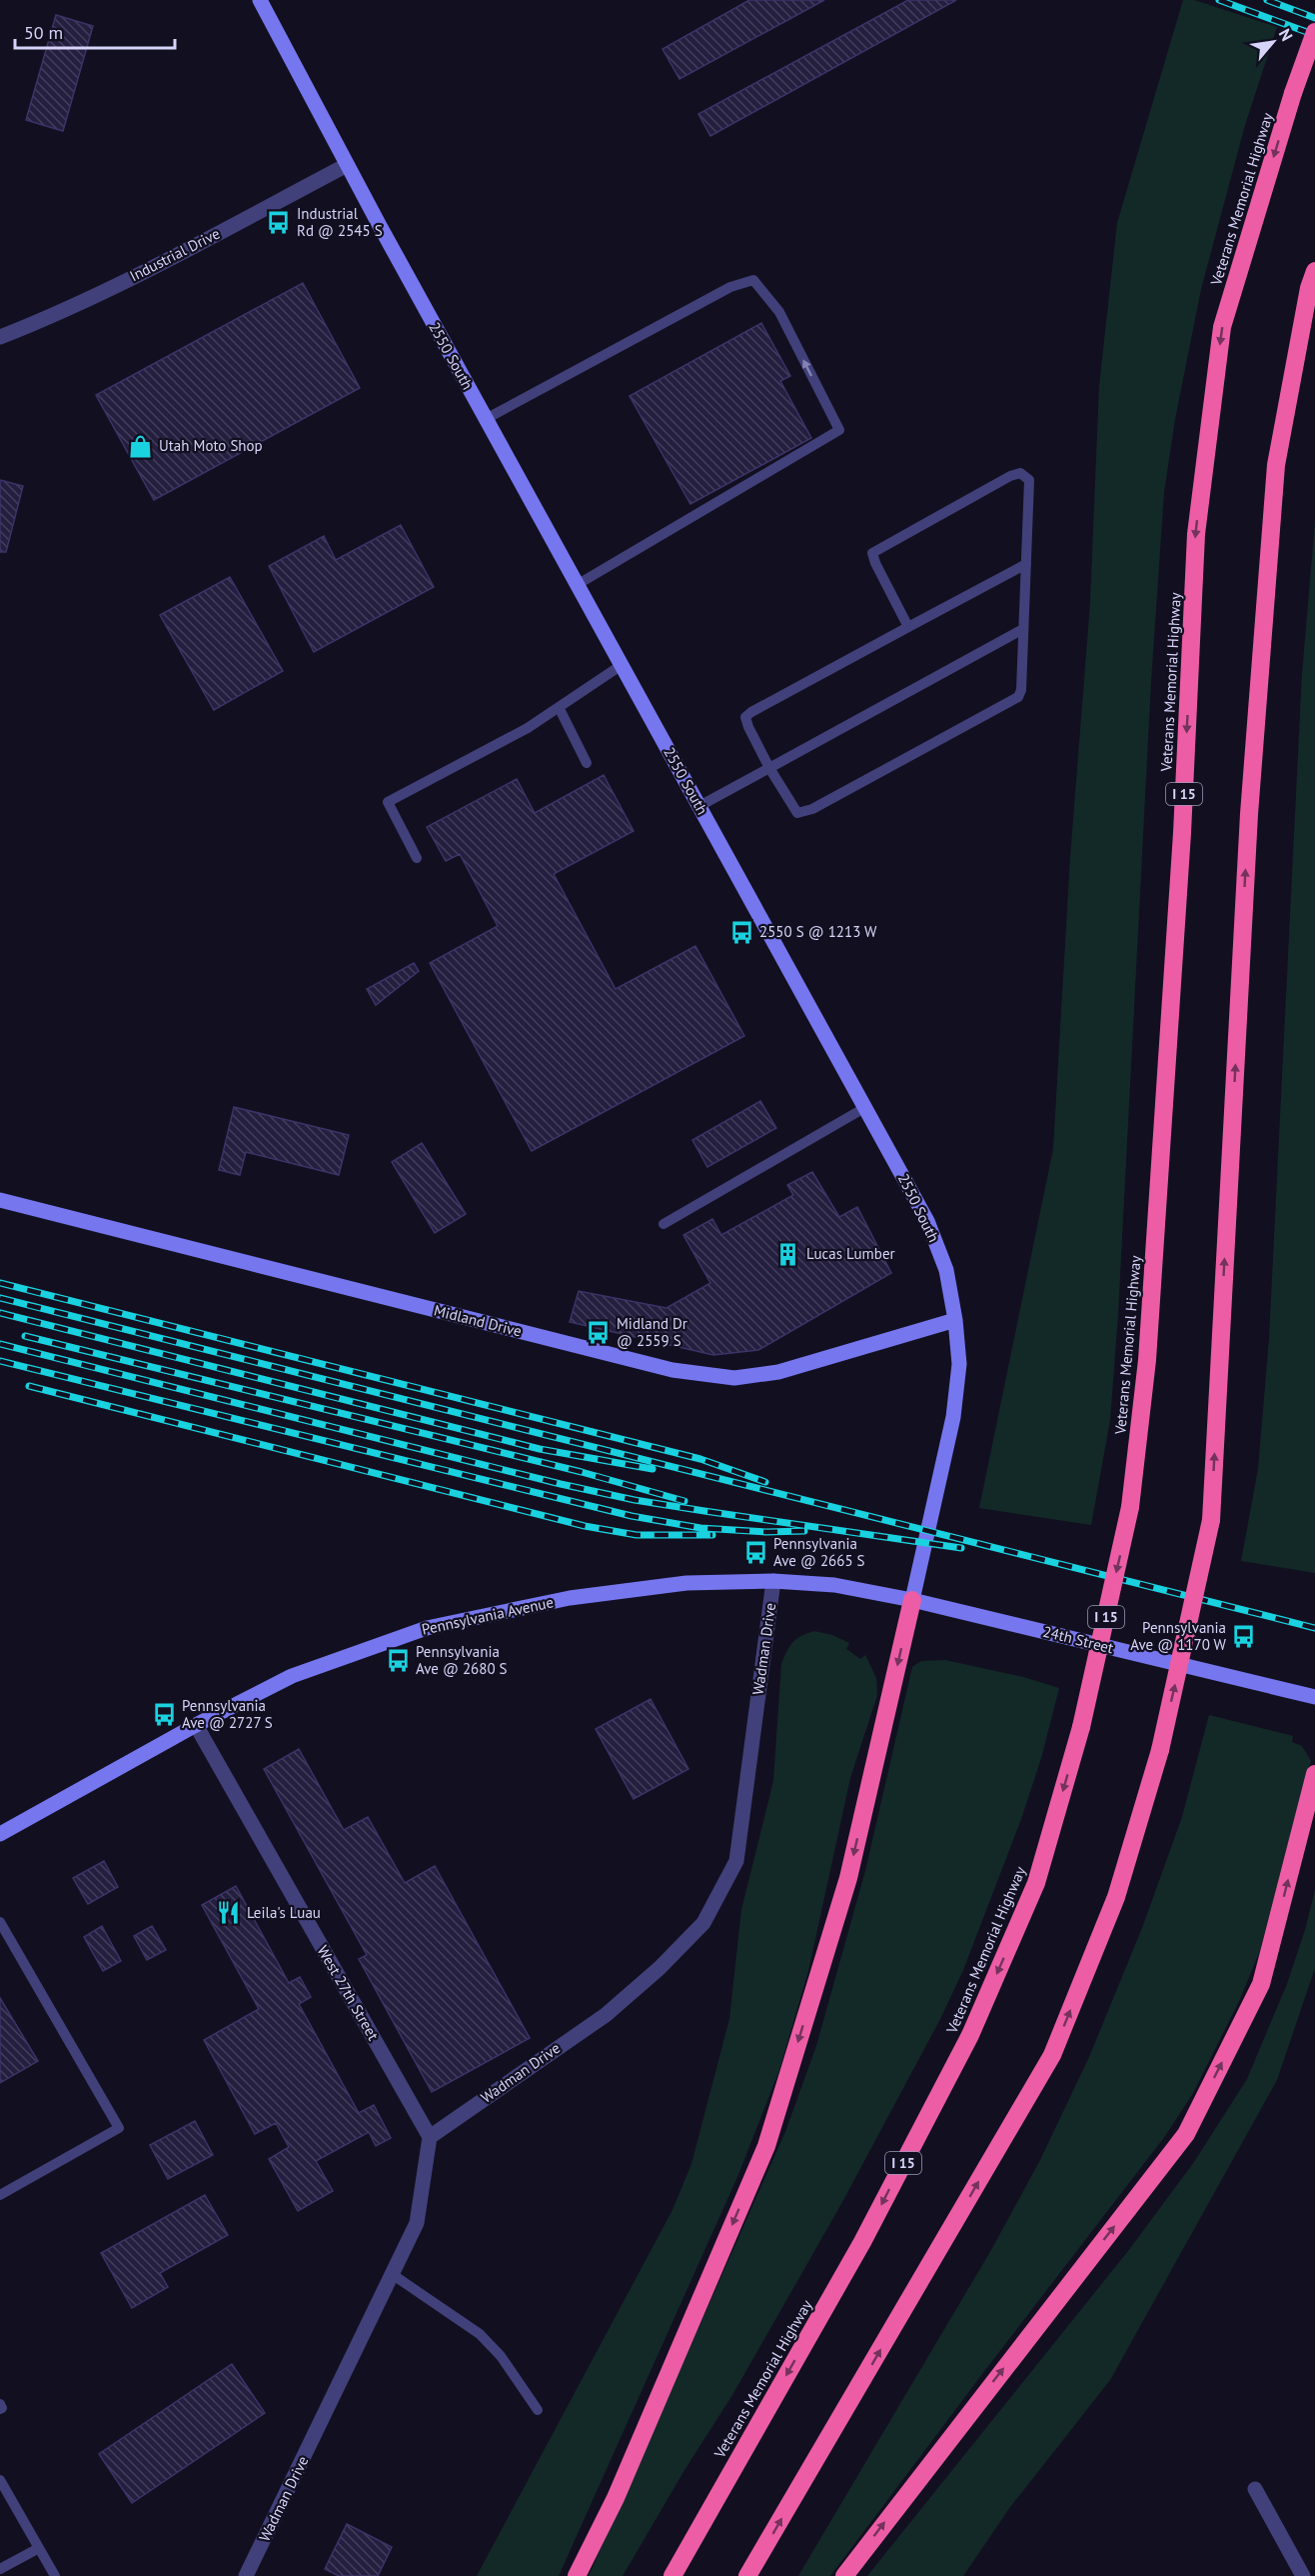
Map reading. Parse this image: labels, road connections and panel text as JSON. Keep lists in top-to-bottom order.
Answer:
{
  "streets": {
    "highway": ["Veterans Memorial Highway", "I 15"],
    "main road": [
      "2550 South",
      "Midland Drive",
      "Pennsylvania Avenue",
      "24th Street"
    ],
    "street": ["Industrial Drive", "Wadman Drive", "West 27th Street"]
  },
  "crossings": [
    ["Industrial Drive", "2550 South"],
    ["2550 South", "Midland Drive"],
    ["2550 South", "Pennsylvania Avenue"],
    ["2550 South", "24th Street"],
    ["Pennsylvania Avenue", "24th Street"],
    ["Pennsylvania Avenue", "Wadman Drive"],
    ["Pennsylvania Avenue", "West 27th Street"],
    ["Wadman Drive", "West 27th Street"]
  ],
  "places": {
    "bus stop": [
      "Industrial Rd @ 2545 S",
      "2550 S @ 1213 W",
      "Midland Dr @ 2559 S",
      "Pennsylvania Ave @ 2665 S",
      "Pennsylvania Ave @ 1170 W",
      "Pennsylvania Ave @ 2680 S",
      "Pennsylvania Ave @ 2727 S"
    ],
    "shop": ["Utah Moto Shop"],
    "building": ["Lucas Lumber"],
    "restaurant": ["Leila's Luau"]
  },
  "scale_bar": "50 m",
  "north": "top right"
}
